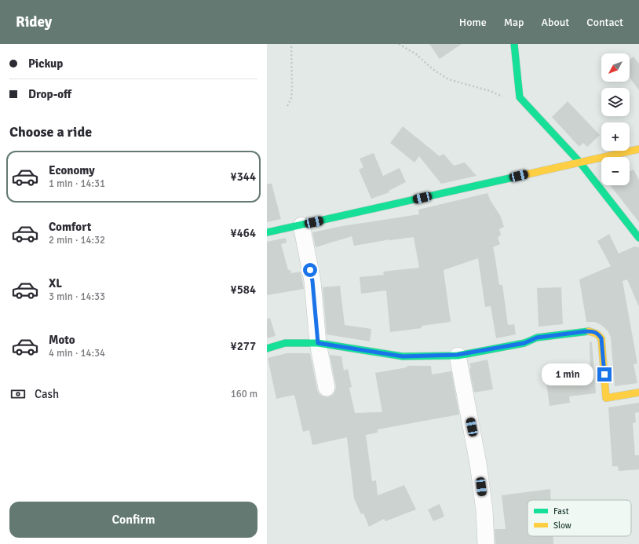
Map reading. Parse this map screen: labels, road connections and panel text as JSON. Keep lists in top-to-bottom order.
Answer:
{
  "legend": ["Fast", "Slow"],
  "north": "bottom left",
  "page": {
    "header": "Ridey",
    "nav": [
      "Home",
      "Map",
      "About",
      "Contact"
    ],
    "banner": ["Pickup", "Drop-off"],
    "map_buttons": ["+", "−"],
    "heading": "Choose a ride",
    "list": [
      {
        "name": "Economy",
        "note": "1 min · 14:31",
        "value": "¥344"
      },
      {
        "name": "Comfort",
        "note": "2 min · 14:32",
        "value": "¥464"
      },
      {
        "name": "XL",
        "note": "3 min · 14:33",
        "value": "¥584"
      },
      {
        "name": "Moto",
        "note": "4 min · 14:34",
        "value": "¥277"
      }
    ],
    "bubble": "1 min",
    "pay": ["Cash", "160 m"],
    "buttons": "Confirm"
  }
}
